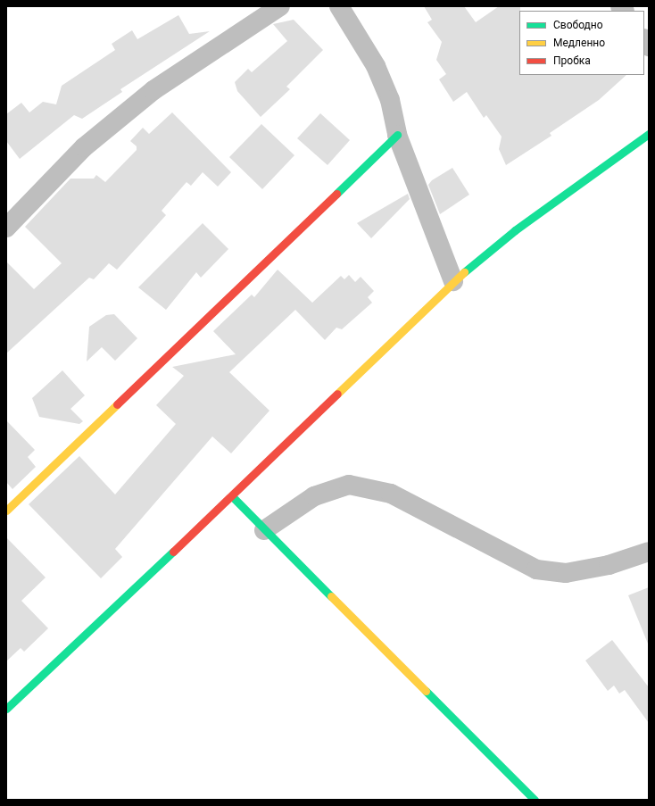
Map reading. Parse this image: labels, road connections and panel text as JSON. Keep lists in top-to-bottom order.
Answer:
{
  "legend": ["Свободно", "Медленно", "Пробка"]
}
